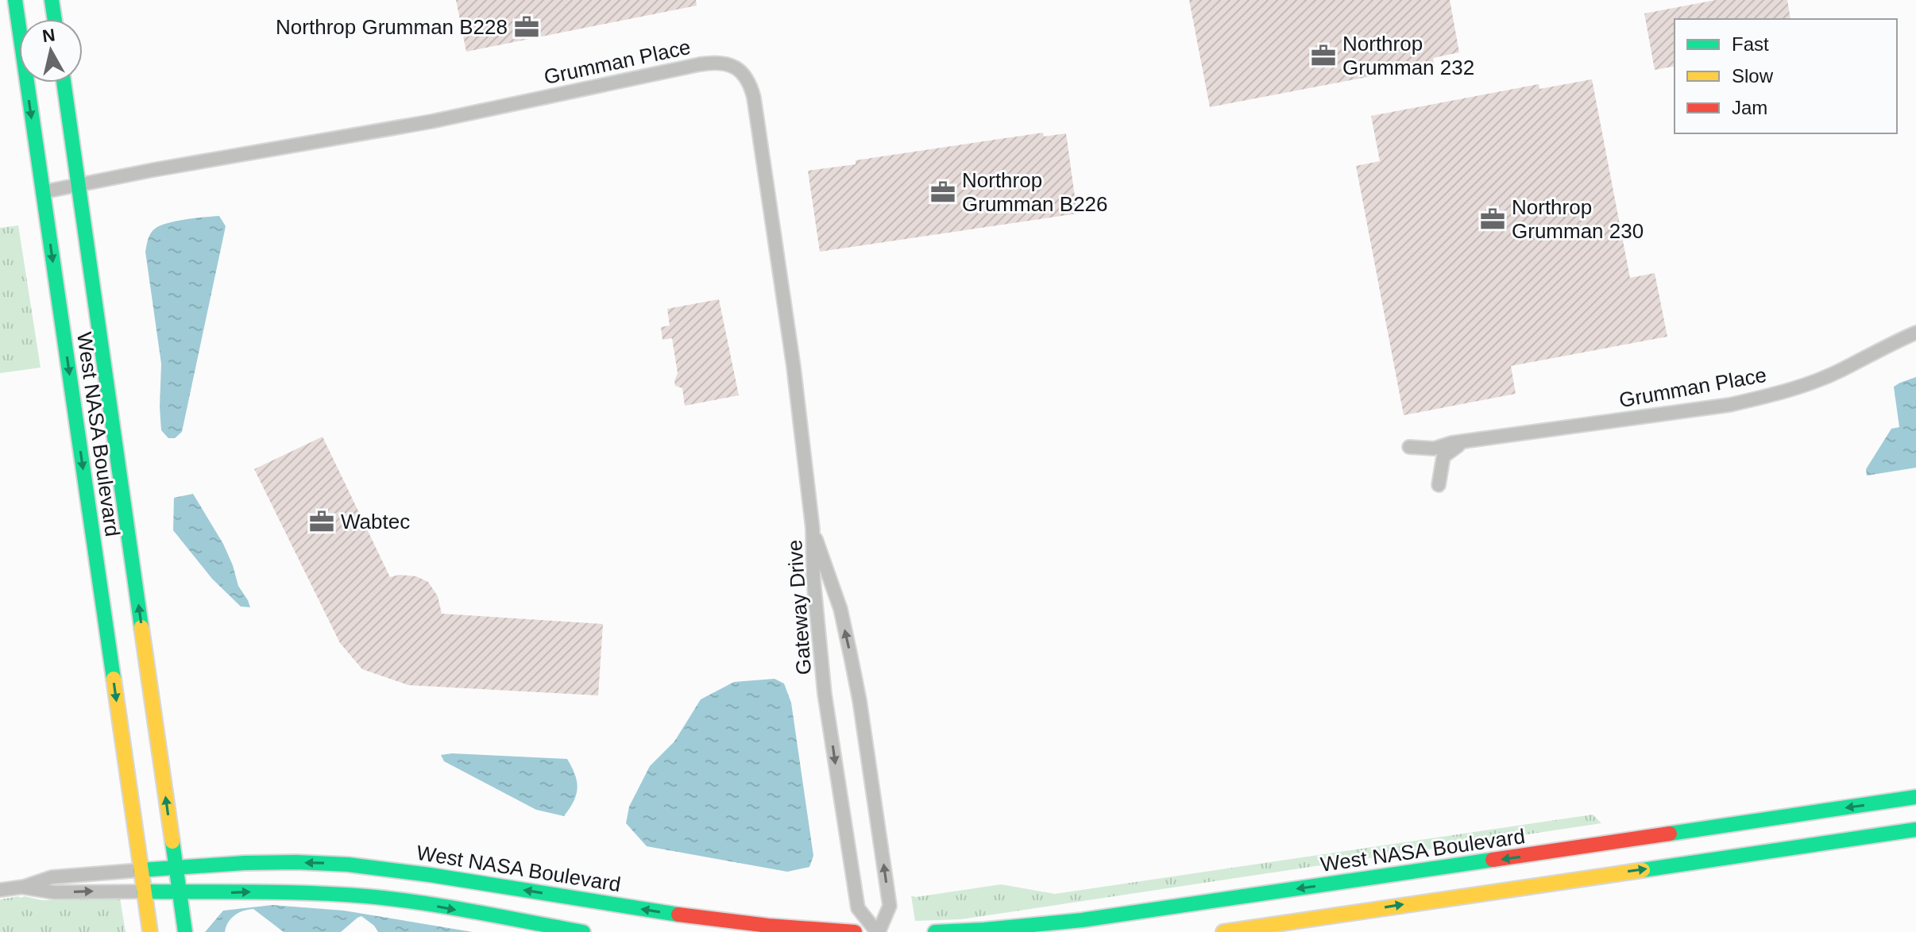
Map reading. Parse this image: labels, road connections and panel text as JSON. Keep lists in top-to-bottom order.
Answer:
{
  "streets": {
    "main road": ["West NASA Boulevard"],
    "street": ["Grumman Place", "Gateway Drive"]
  },
  "crossings": [
    ["Grumman Place", "West NASA Boulevard"],
    ["Grumman Place", "Gateway Drive"]
  ],
  "places": {
    "office": [
      "Northrop Grumman B228",
      "Northrop Grumman 232",
      "Northrop Grumman B226",
      "Northrop Grumman 230",
      "Wabtec"
    ]
  },
  "legend": ["Fast", "Slow", "Jam"],
  "north": "top"
}
